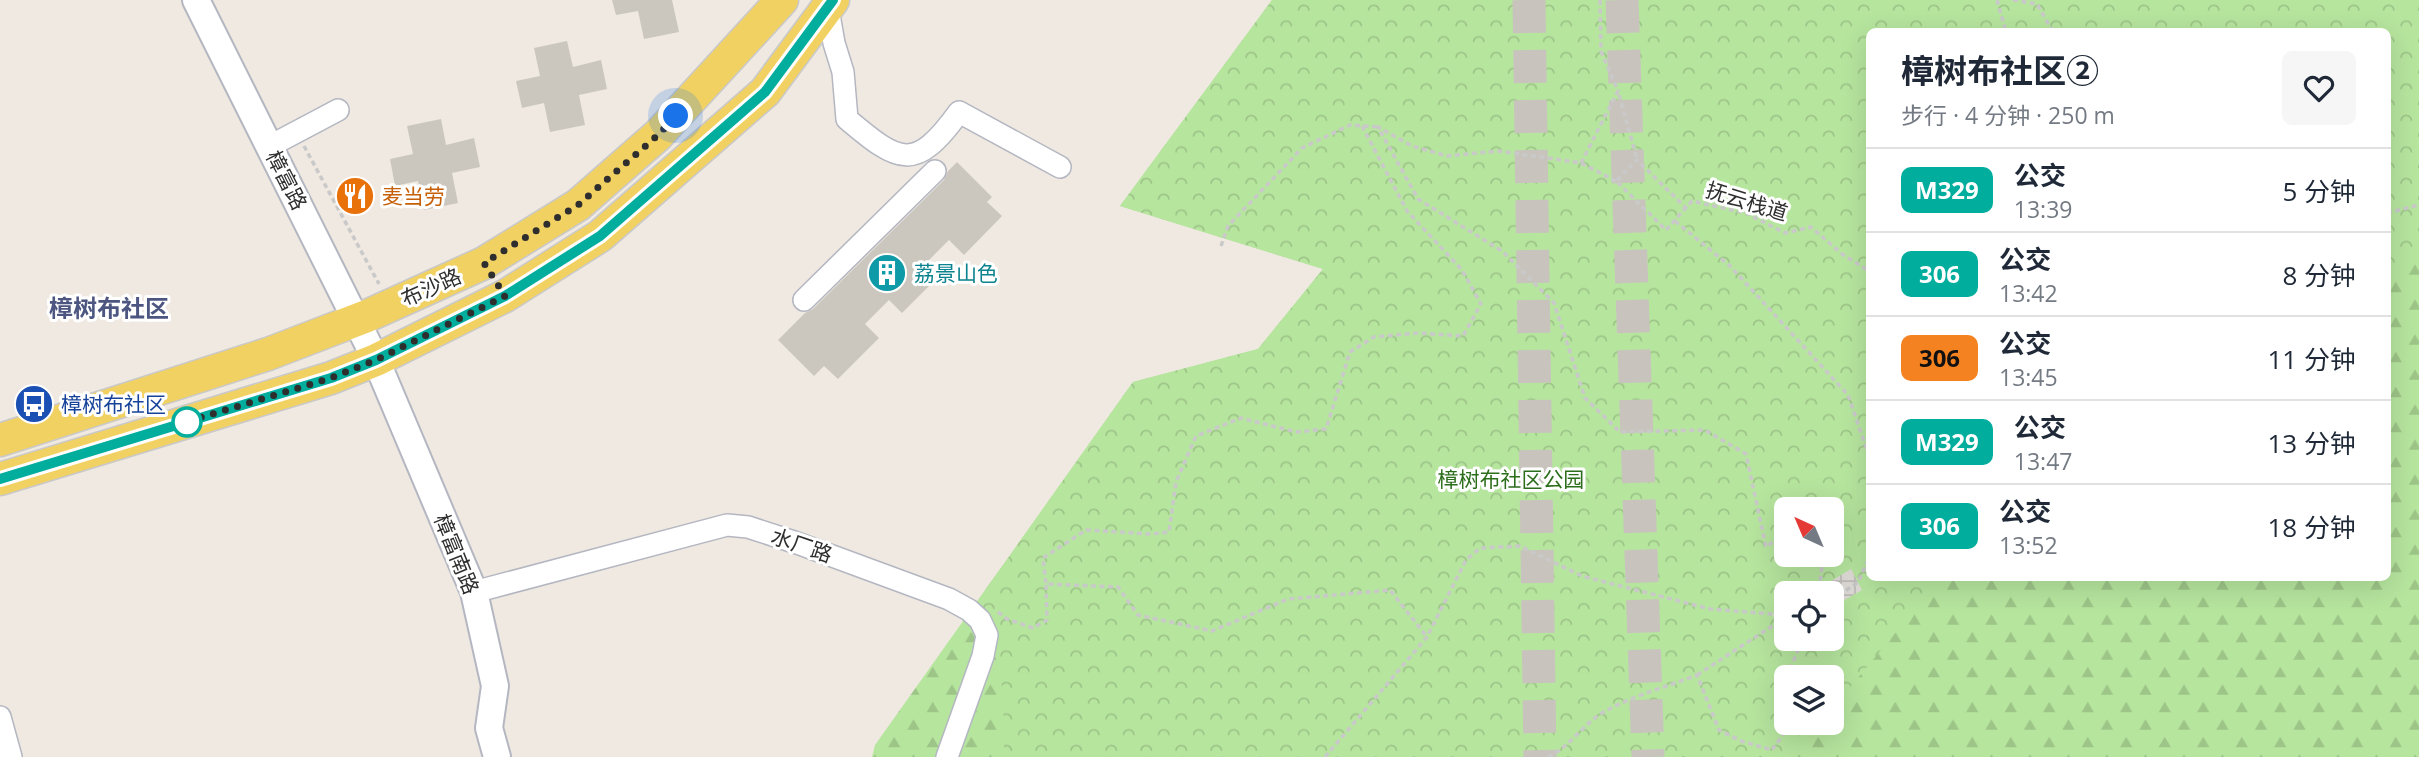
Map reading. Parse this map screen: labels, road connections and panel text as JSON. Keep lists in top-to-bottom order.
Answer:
{
  "streets": {
    "main road": ["布沙路"],
    "street": ["樟富路", "水厂路", "樟富南路"],
    "path": ["抚云栈道"]
  },
  "crossings": [
    ["樟富路", "布沙路"],
    ["樟富路", "樟富南路"],
    ["布沙路", "樟富南路"],
    ["水厂路", "樟富南路"]
  ],
  "districts": ["樟树布社区"],
  "parks": ["樟树布社区公园"],
  "places": {
    "restaurant": ["麦当劳"],
    "building": ["荔景山色"],
    "bus stop": ["樟树布社区"]
  },
  "lines": ["bus line M329"],
  "north": "top left",
  "page": {
    "heading": ["樟树布社区②", "步行 · 4 分钟 · 250 m"],
    "list": [
      {
        "mark": "M329",
        "name": "公交",
        "note": "13:39",
        "value": "5 分钟"
      },
      {
        "mark": "306",
        "name": "公交",
        "note": "13:42",
        "value": "8 分钟"
      },
      {
        "mark": "306",
        "name": "公交",
        "note": "13:45",
        "value": "11 分钟"
      },
      {
        "mark": "M329",
        "name": "公交",
        "note": "13:47",
        "value": "13 分钟"
      },
      {
        "mark": "306",
        "name": "公交",
        "note": "13:52",
        "value": "18 分钟"
      }
    ]
  }
}
